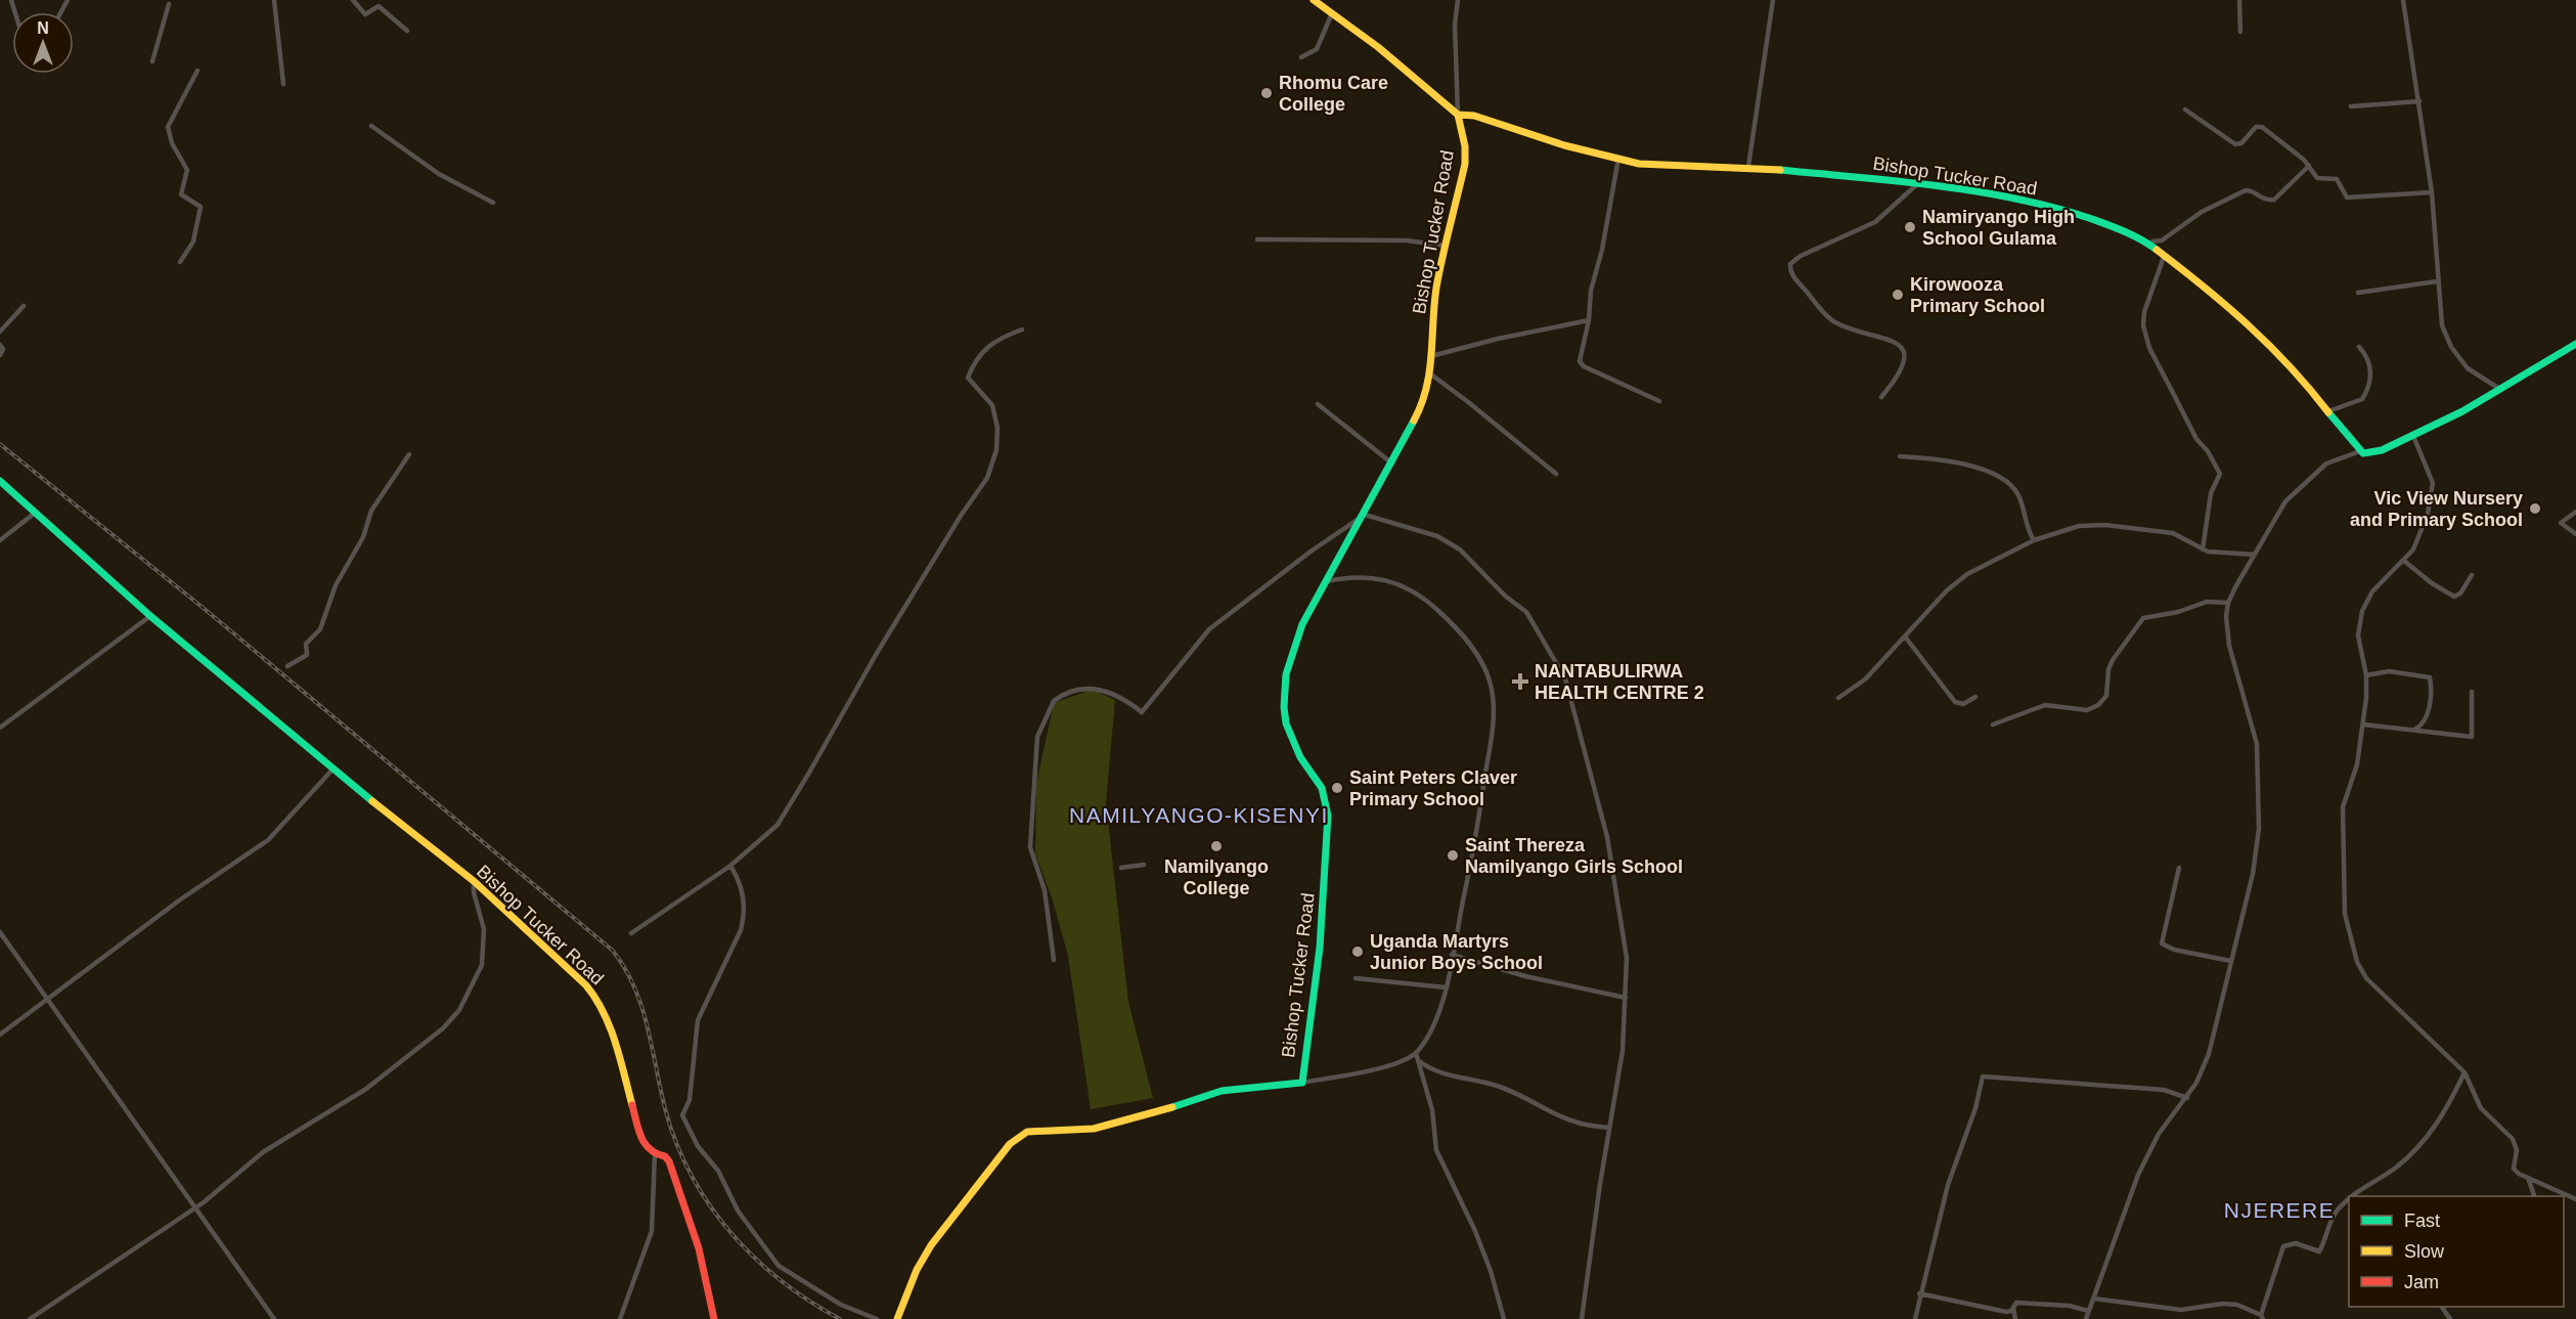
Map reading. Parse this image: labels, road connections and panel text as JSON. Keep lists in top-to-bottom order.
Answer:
{
  "streets": {
    "main road": ["Bishop Tucker Road"]
  },
  "districts": ["NAMILYANGO-KISENYI", "NJERERE"],
  "places": {
    "other": [
      "Rhomu Care College",
      "Namiryango High School Gulama",
      "Kirowooza Primary School",
      "Vic View Nursery and Primary School",
      "Saint Peters Claver Primary School",
      "Namilyango College",
      "Saint Thereza Namilyango Girls School",
      "Uganda Martyrs Junior Boys School"
    ],
    "health": ["NANTABULIRWA HEALTH CENTRE 2"]
  },
  "legend": ["Fast", "Slow", "Jam"],
  "north": "top"
}
